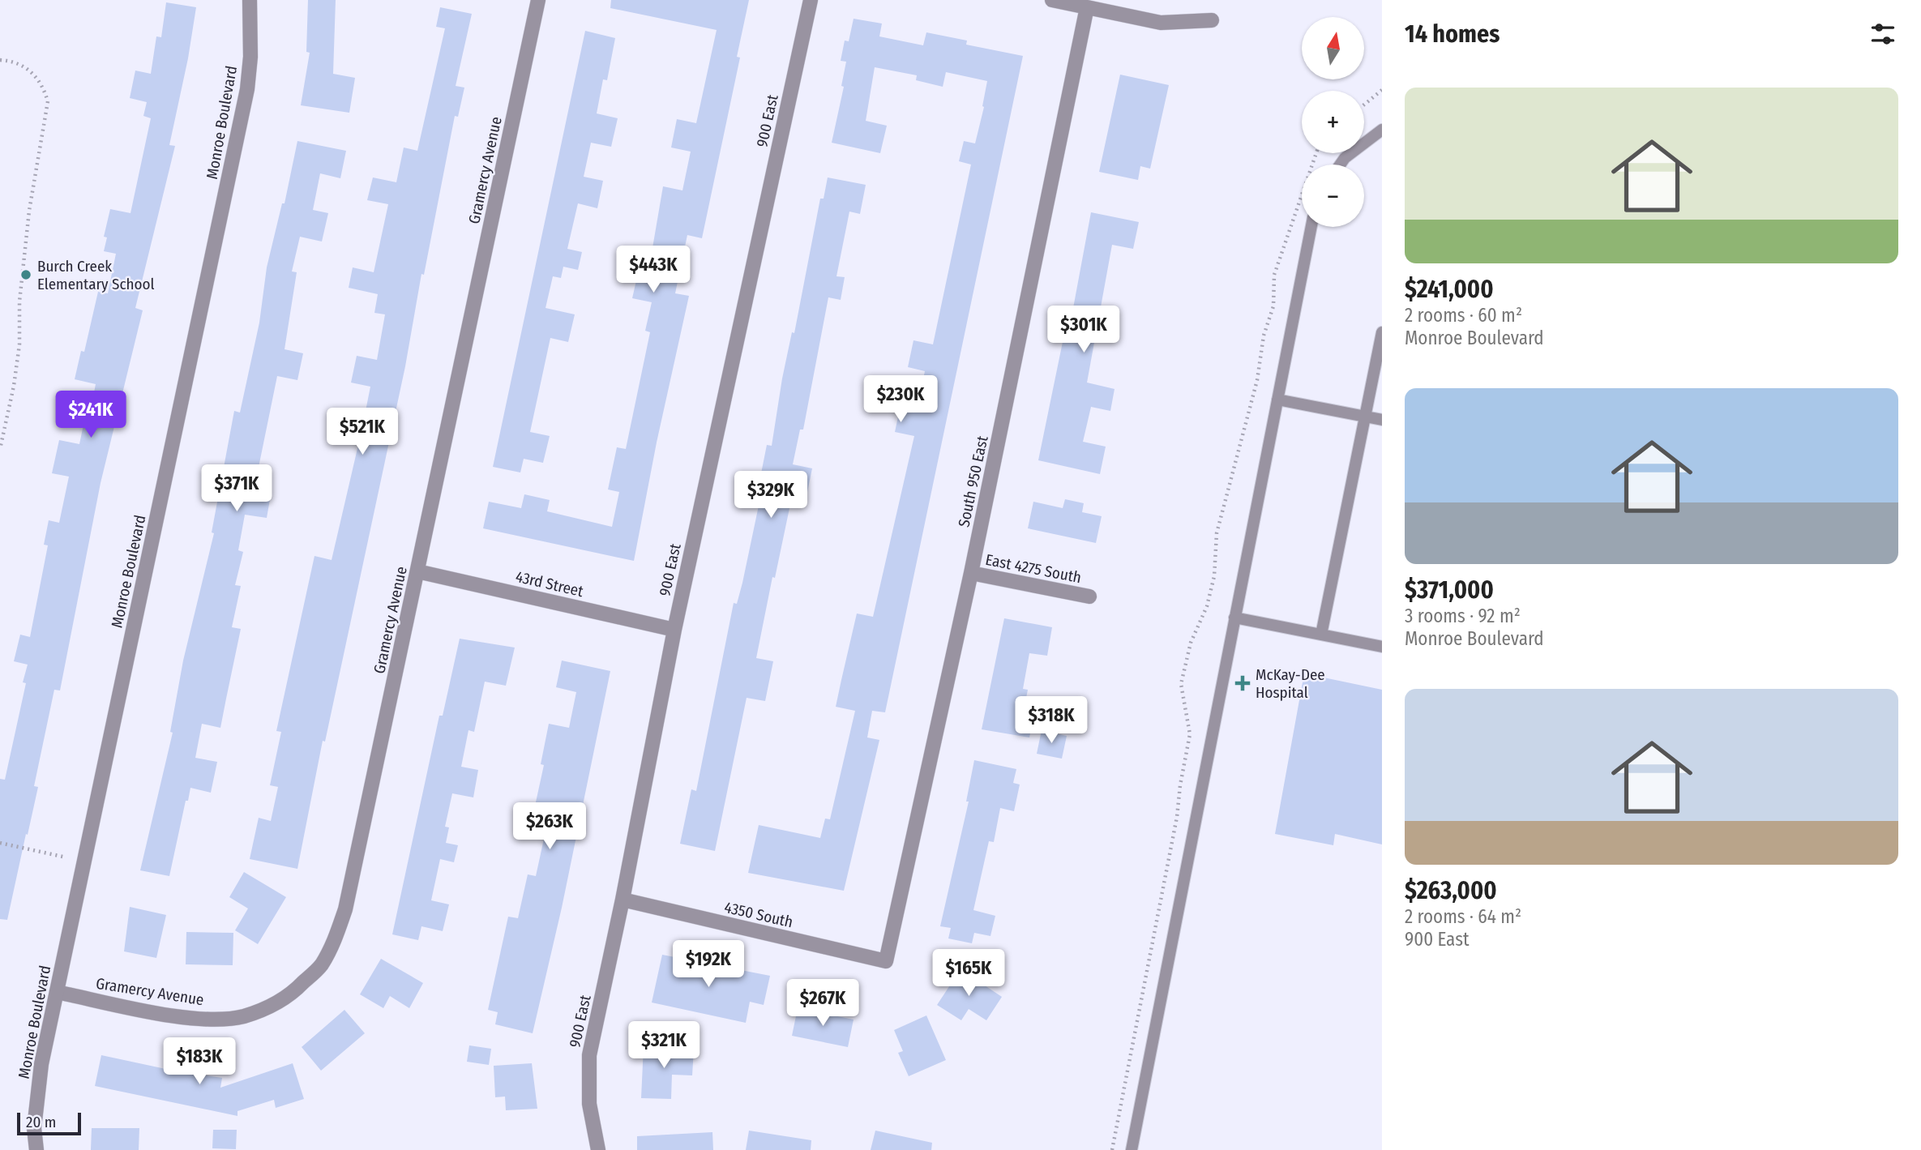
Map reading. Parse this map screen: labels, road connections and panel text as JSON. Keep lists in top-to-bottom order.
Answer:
{
  "streets": {
    "street": [
      "900 East",
      "Monroe Boulevard",
      "Gramercy Avenue",
      "South 950 East",
      "East 4275 South",
      "43rd Street",
      "4350 South"
    ]
  },
  "crossings": [
    ["900 East", "43rd Street"],
    ["900 East", "4350 South"],
    ["Monroe Boulevard", "Gramercy Avenue"],
    ["Gramercy Avenue", "43rd Street"],
    ["South 950 East", "East 4275 South"],
    ["South 950 East", "4350 South"]
  ],
  "places": {
    "other": ["Burch Creek Elementary School"],
    "health": ["McKay-Dee Hospital"]
  },
  "scale_bar": "20 m",
  "north": "top",
  "page": {
    "heading": "14 homes",
    "map_buttons": ["+", "−"],
    "list": [
      {
        "name": "$241,000",
        "note": "2 rooms · 60 m² · Monroe Boulevard"
      },
      {
        "name": "$371,000",
        "note": "3 rooms · 92 m² · Monroe Boulevard"
      },
      {
        "name": "$263,000",
        "note": "2 rooms · 64 m² · 900 East"
      }
    ],
    "price": [
      "$443K",
      "$301K",
      "$230K",
      "$241K",
      "$521K",
      "$371K",
      "$329K",
      "$318K",
      "$263K",
      "$192K",
      "$165K",
      "$267K",
      "$321K",
      "$183K"
    ],
    "scale": "20 m"
  }
}
